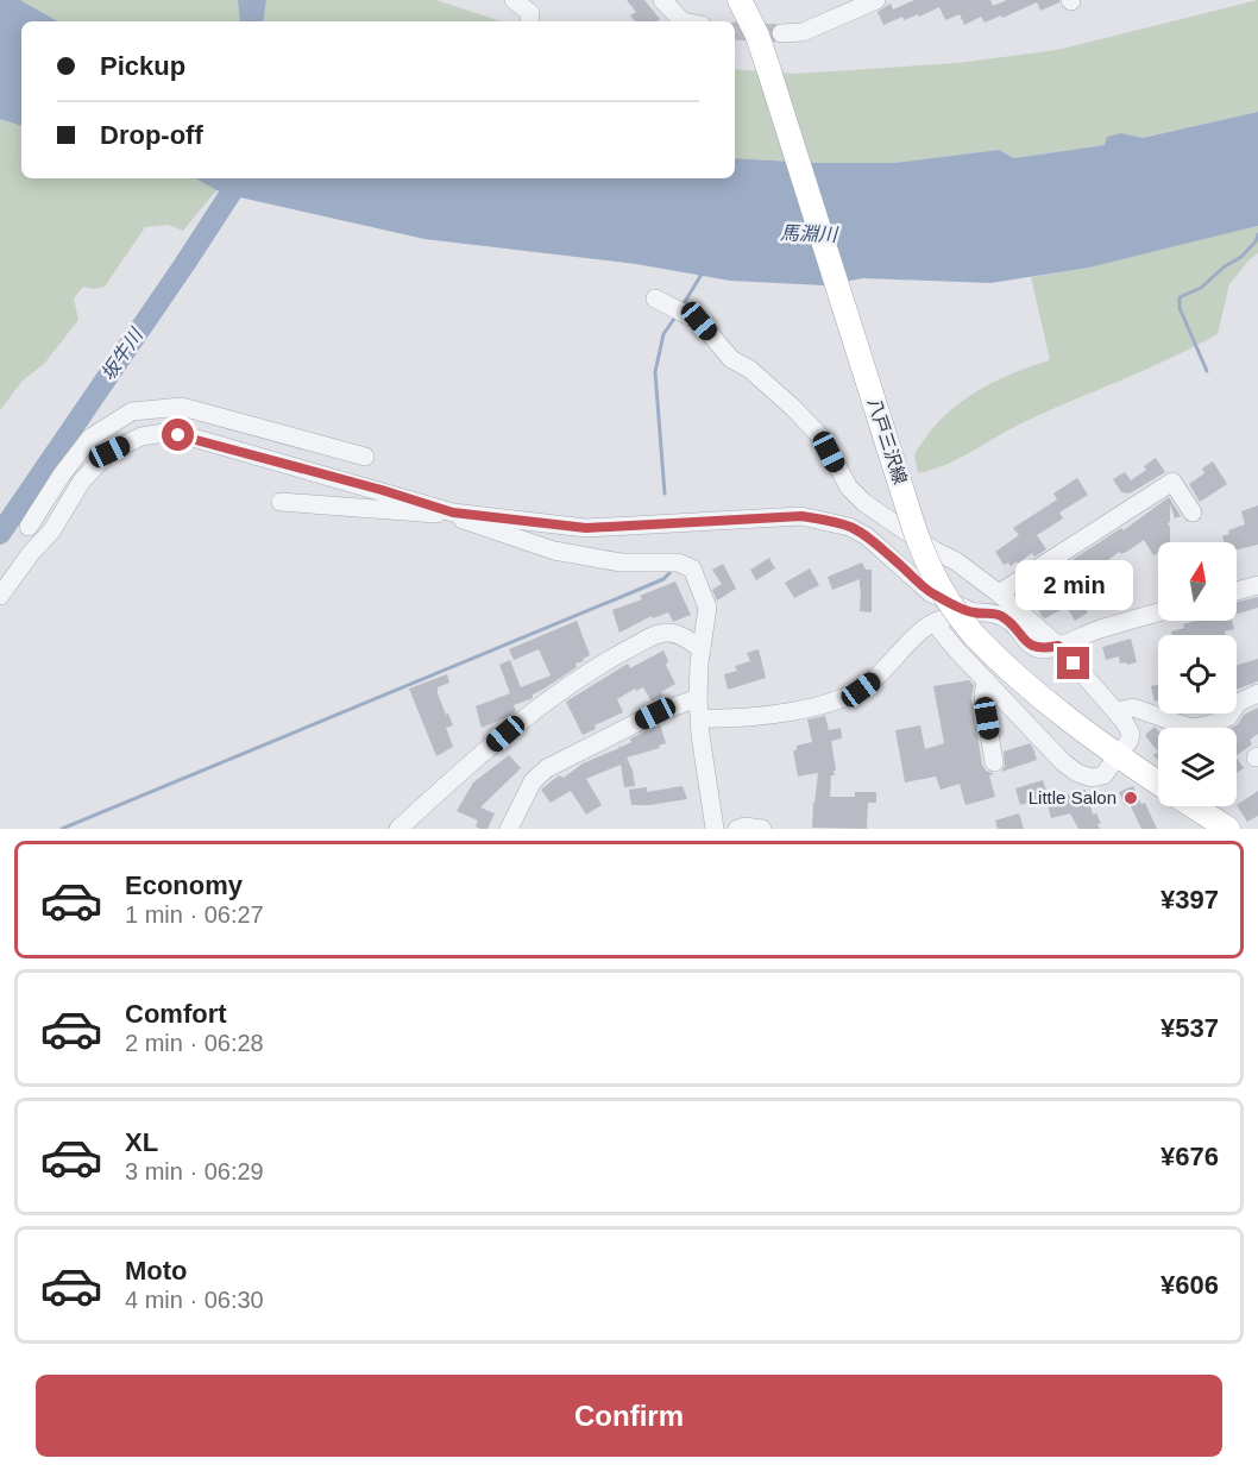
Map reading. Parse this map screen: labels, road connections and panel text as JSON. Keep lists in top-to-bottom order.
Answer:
{
  "streets": {
    "main road": ["八戸三沢線"]
  },
  "water": ["馬淵川", "坂牛川"],
  "places": ["Little Salon"],
  "north": "top",
  "page": {
    "banner": ["Pickup", "Drop-off"],
    "bubble": "2 min",
    "list": [
      {
        "name": "Economy",
        "note": "1 min · 06:27",
        "value": "¥397"
      },
      {
        "name": "Comfort",
        "note": "2 min · 06:28",
        "value": "¥537"
      },
      {
        "name": "XL",
        "note": "3 min · 06:29",
        "value": "¥676"
      },
      {
        "name": "Moto",
        "note": "4 min · 06:30",
        "value": "¥606"
      }
    ],
    "buttons": "Confirm"
  }
}
